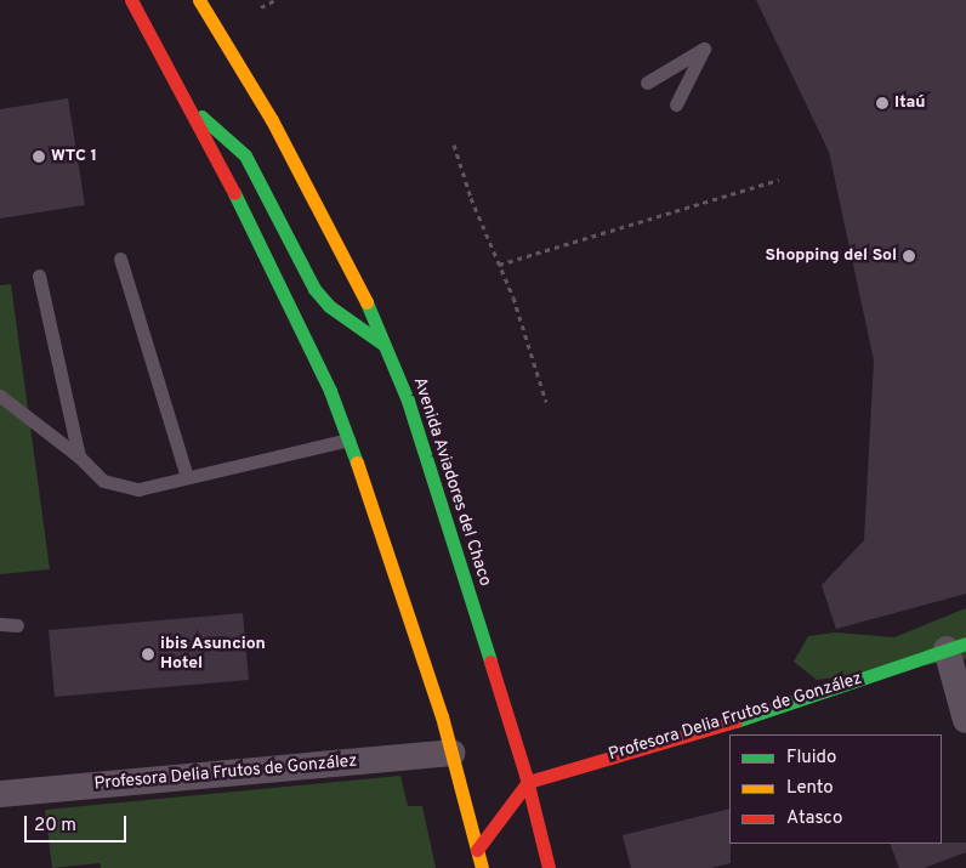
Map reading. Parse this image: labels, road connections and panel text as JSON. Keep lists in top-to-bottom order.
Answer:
{
  "streets": {
    "main road": ["Avenida Aviadores del Chaco", "Profesora Delia Frutos de González"]
  },
  "crossings": [
    ["Avenida Aviadores del Chaco", "Profesora Delia Frutos de González"]
  ],
  "places": [
    "Itaú",
    "WTC 1",
    "Shopping del Sol",
    "ibis Asuncion Hotel"
  ],
  "legend": ["Fluido", "Lento", "Atasco"],
  "scale_bar": "20 m"
}
